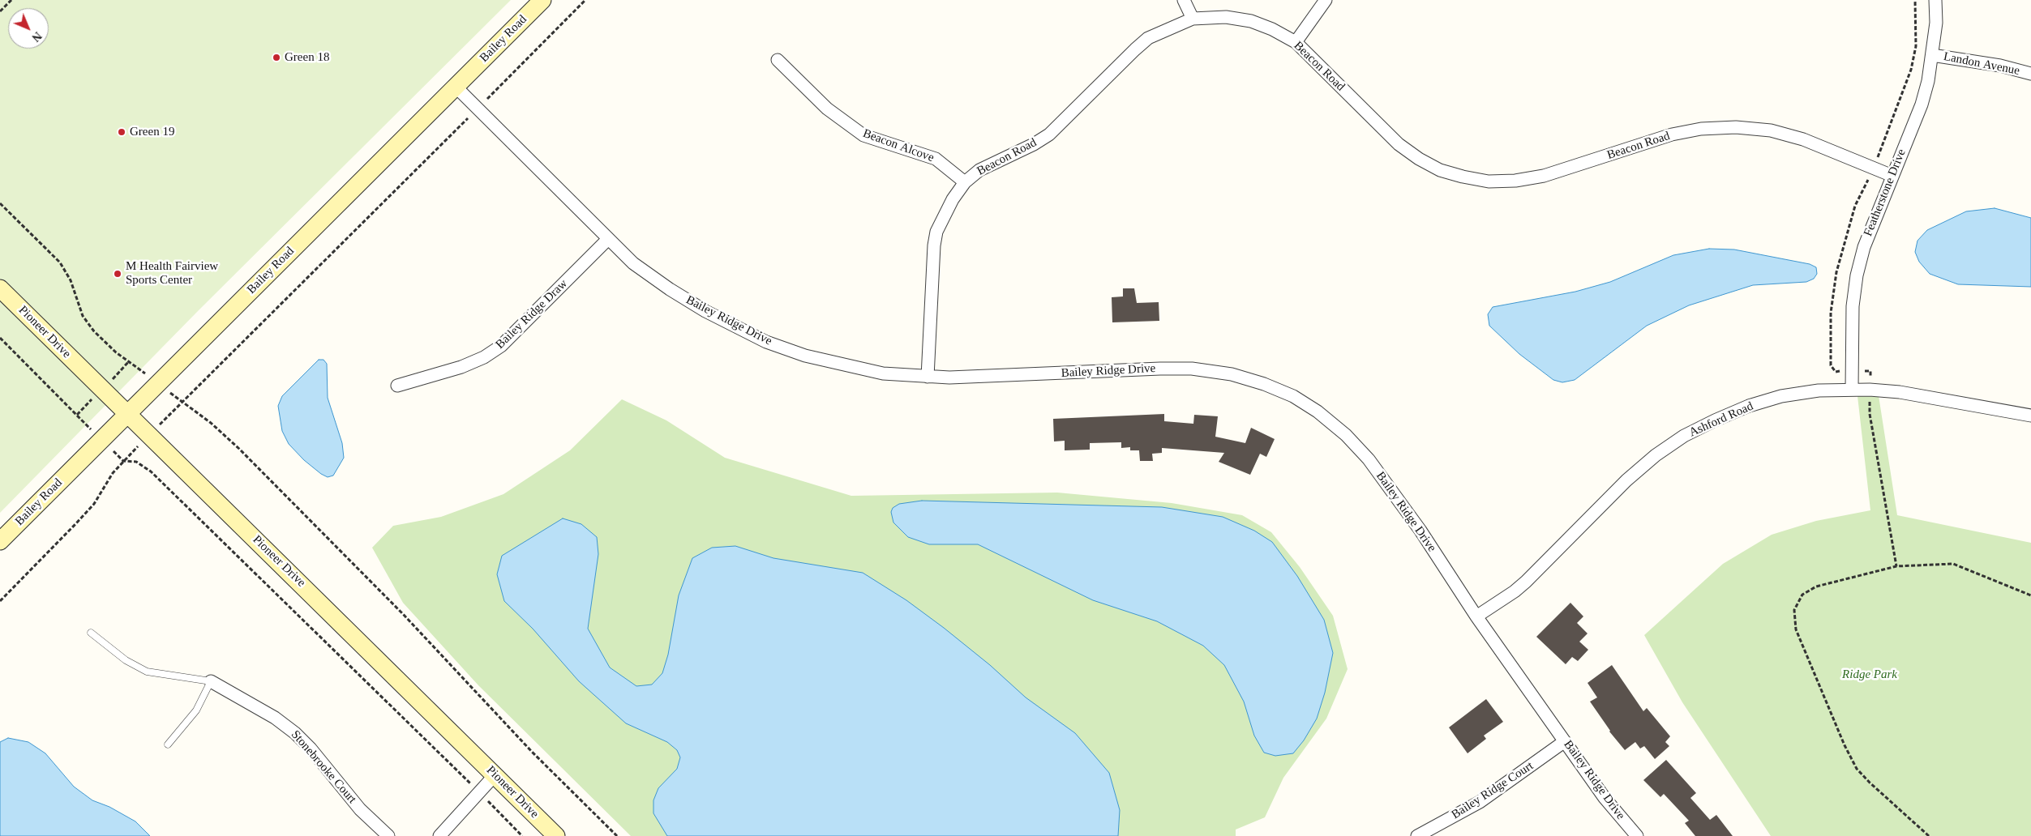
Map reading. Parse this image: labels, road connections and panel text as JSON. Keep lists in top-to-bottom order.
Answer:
{
  "streets": {
    "street": [
      "Bailey Road",
      "Landon Avenue",
      "Beacon Road",
      "Beacon Alcove",
      "Featherstone Drive",
      "Bailey Ridge Draw",
      "Bailey Ridge Drive",
      "Pioneer Drive",
      "Ashford Road",
      "Stonebrooke Court",
      "Bailey Ridge Court"
    ]
  },
  "crossings": [
    ["Bailey Road", "Bailey Ridge Drive"],
    ["Bailey Road", "Pioneer Drive"],
    ["Landon Avenue", "Featherstone Drive"],
    ["Beacon Road", "Beacon Alcove"],
    ["Beacon Road", "Featherstone Drive"],
    ["Beacon Road", "Bailey Ridge Drive"],
    ["Featherstone Drive", "Ashford Road"],
    ["Bailey Ridge Draw", "Bailey Ridge Drive"],
    ["Bailey Ridge Drive", "Ashford Road"],
    ["Bailey Ridge Drive", "Bailey Ridge Court"]
  ],
  "parks": ["Ridge Park"],
  "places": ["Green 18", "Green 19", "M Health Fairview Sports Center"],
  "north": "bottom right"
}
